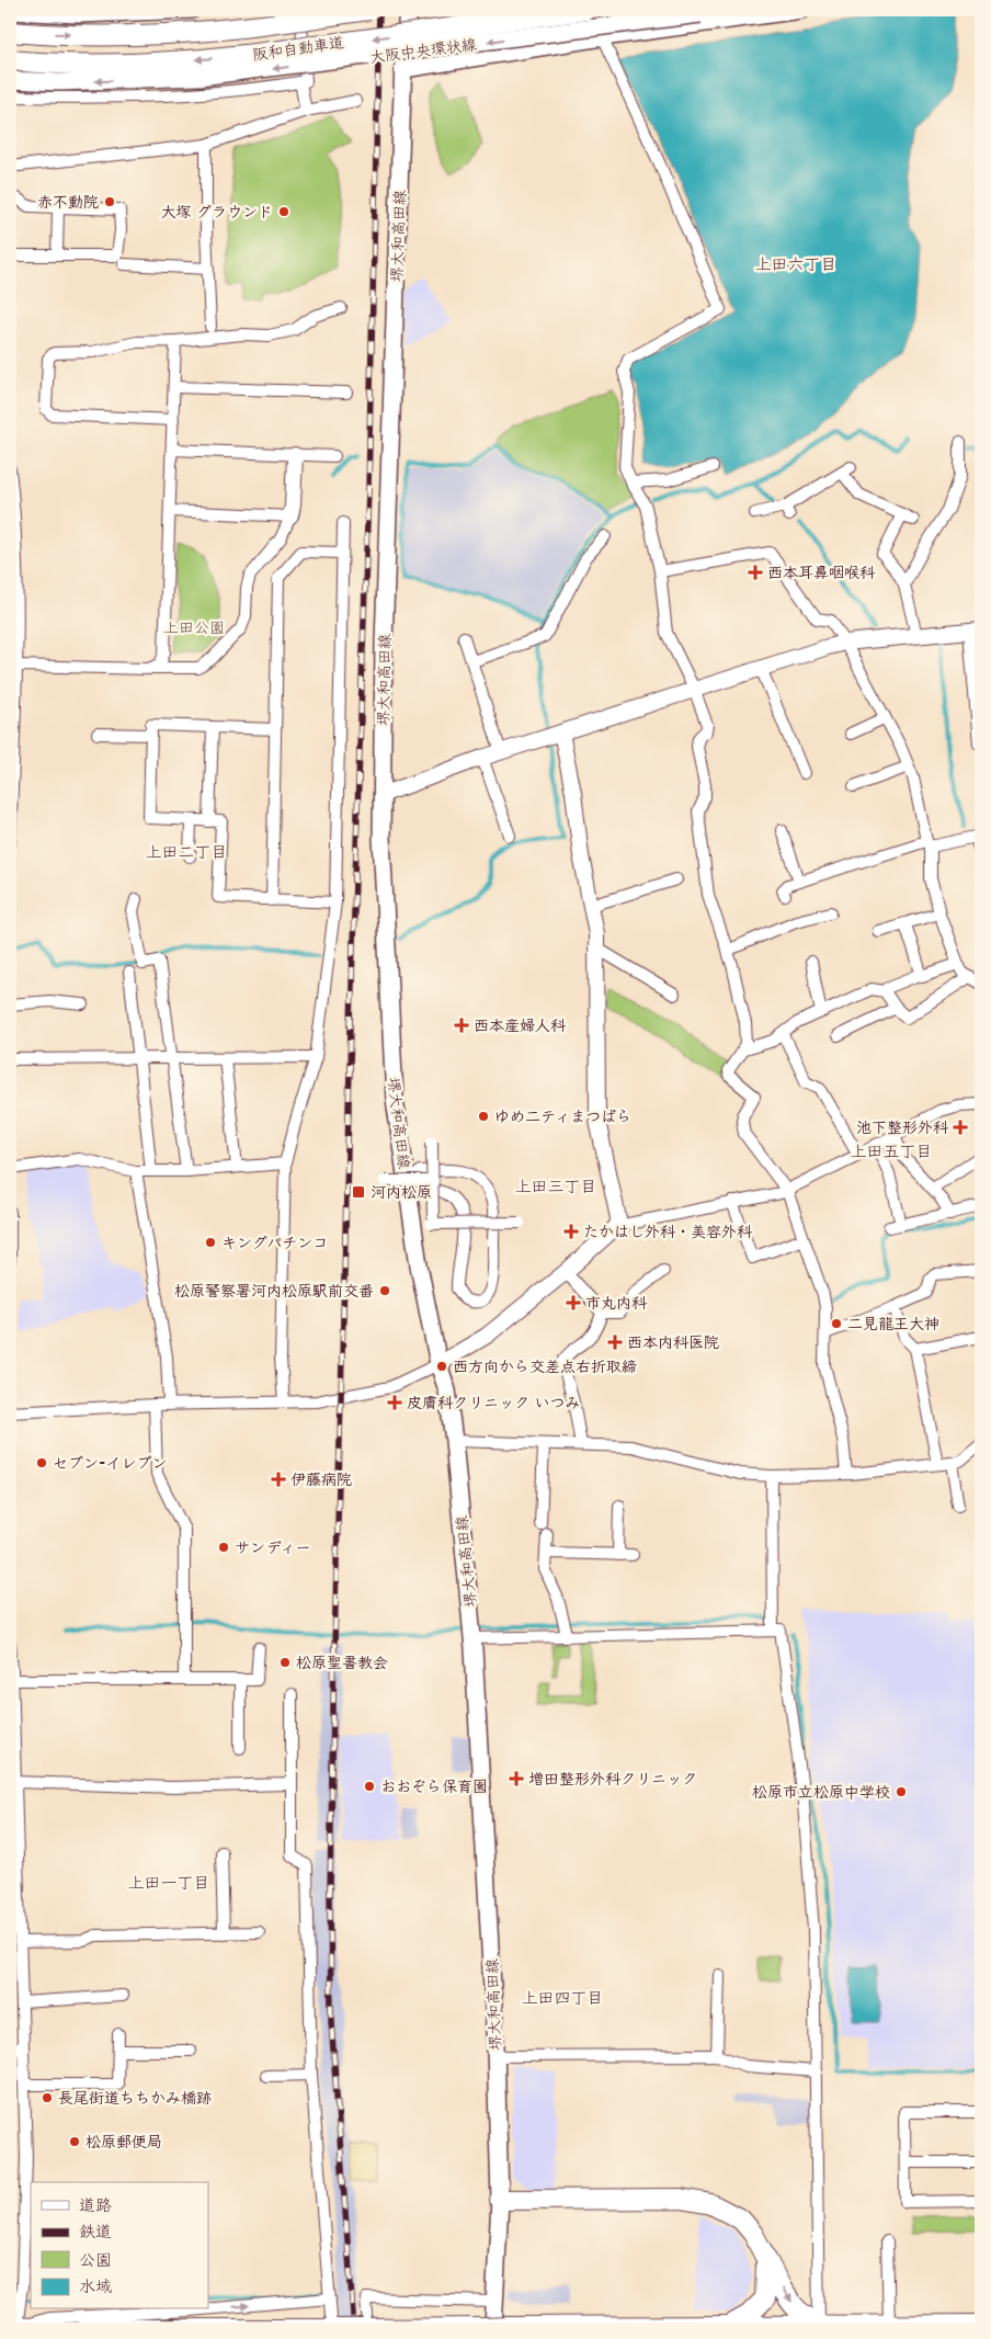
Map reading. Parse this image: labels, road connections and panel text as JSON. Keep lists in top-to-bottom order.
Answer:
{
  "streets": {
    "highway": ["阪和自動車道"],
    "main road": ["大阪中央環状線", "堺大和高田線"]
  },
  "districts": [
    "上田六丁目",
    "上田二丁目",
    "上田五丁目",
    "上田三丁目",
    "上田一丁目",
    "上田四丁目"
  ],
  "parks": ["上田公園"],
  "places": {
    "other": [
      "赤不動院",
      "大塚 グラウンド",
      "ゆめ二ティまつばら",
      "キングパチンコ",
      "松原警察署河内松原駅前交番",
      "二見龍王大神",
      "西方向から交差点右折取締",
      "セブン-イレブン",
      "サンディー",
      "松原聖書教会",
      "おおぞら保育園",
      "松原市立松原中学校",
      "長尾街道ちちかみ橋跡",
      "松原郵便局"
    ],
    "health": [
      "西本耳鼻咽喉科",
      "西本産婦人科",
      "池下整形外科",
      "たかはし外科・美容外科",
      "市丸内科",
      "西本内科医院",
      "皮膚科クリニック いつみ",
      "伊藤病院",
      "増田整形外科クリニック"
    ],
    "transit": ["河内松原"]
  },
  "legend": [
    "道路",
    "鉄道",
    "公園",
    "水域"
  ]
}
